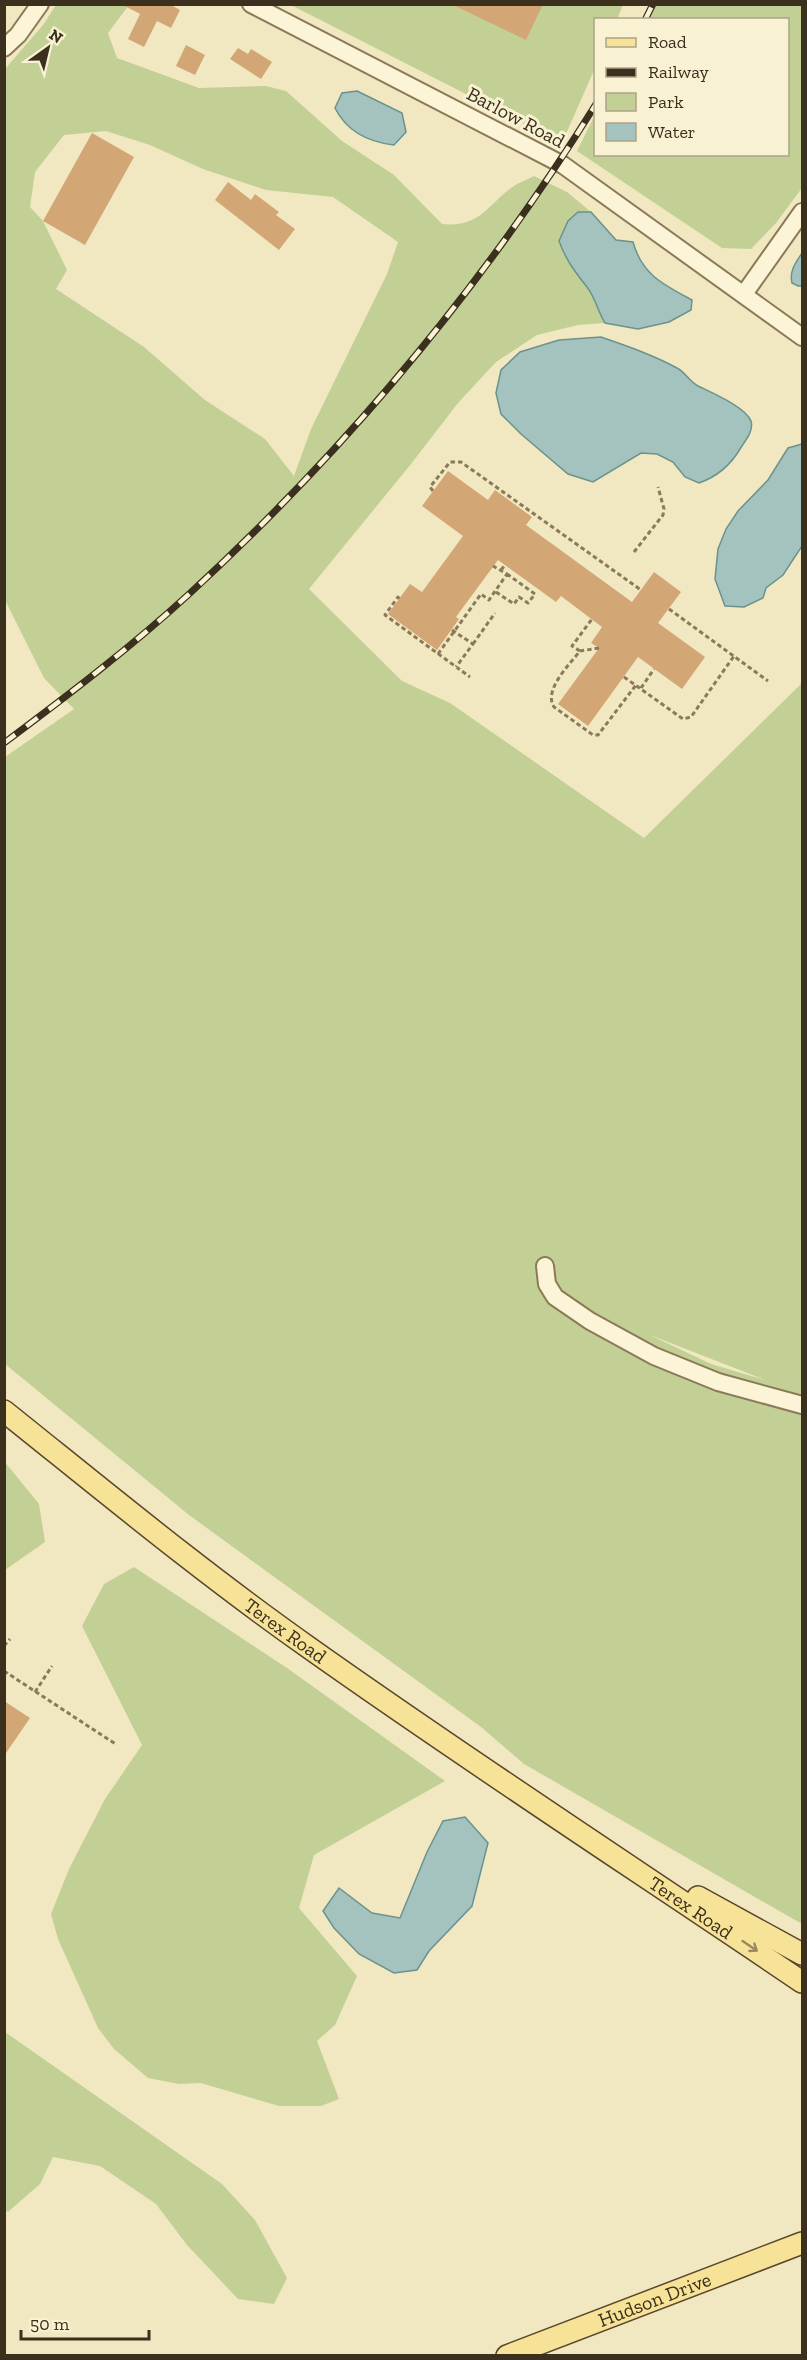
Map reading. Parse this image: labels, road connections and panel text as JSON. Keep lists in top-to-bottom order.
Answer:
{
  "streets": {
    "main road": ["Terex Road", "Hudson Drive"],
    "street": ["Barlow Road"]
  },
  "legend": [
    "Road",
    "Railway",
    "Park",
    "Water"
  ],
  "scale_bar": "50 m",
  "north": "top right"
}
